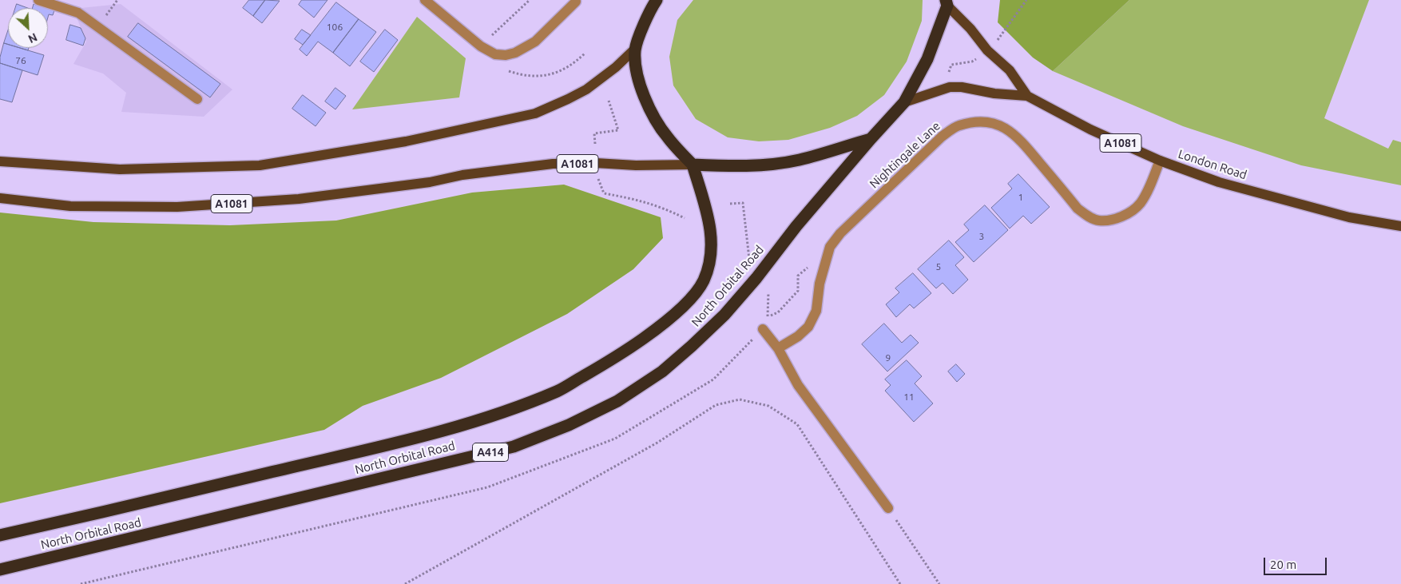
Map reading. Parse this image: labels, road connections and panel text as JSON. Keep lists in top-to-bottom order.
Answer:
{
  "streets": {
    "highway": ["North Orbital Road", "A414"],
    "main road": ["A1081", "London Road"],
    "street": ["Nightingale Lane"]
  },
  "crossings": [
    ["A1081", "North Orbital Road"],
    ["Nightingale Lane", "London Road"],
    ["London Road", "North Orbital Road"]
  ],
  "house_numbers": [
    "106",
    "76",
    "1",
    "3",
    "5",
    "9",
    "11"
  ],
  "scale_bar": "20 m",
  "north": "bottom right"
}
